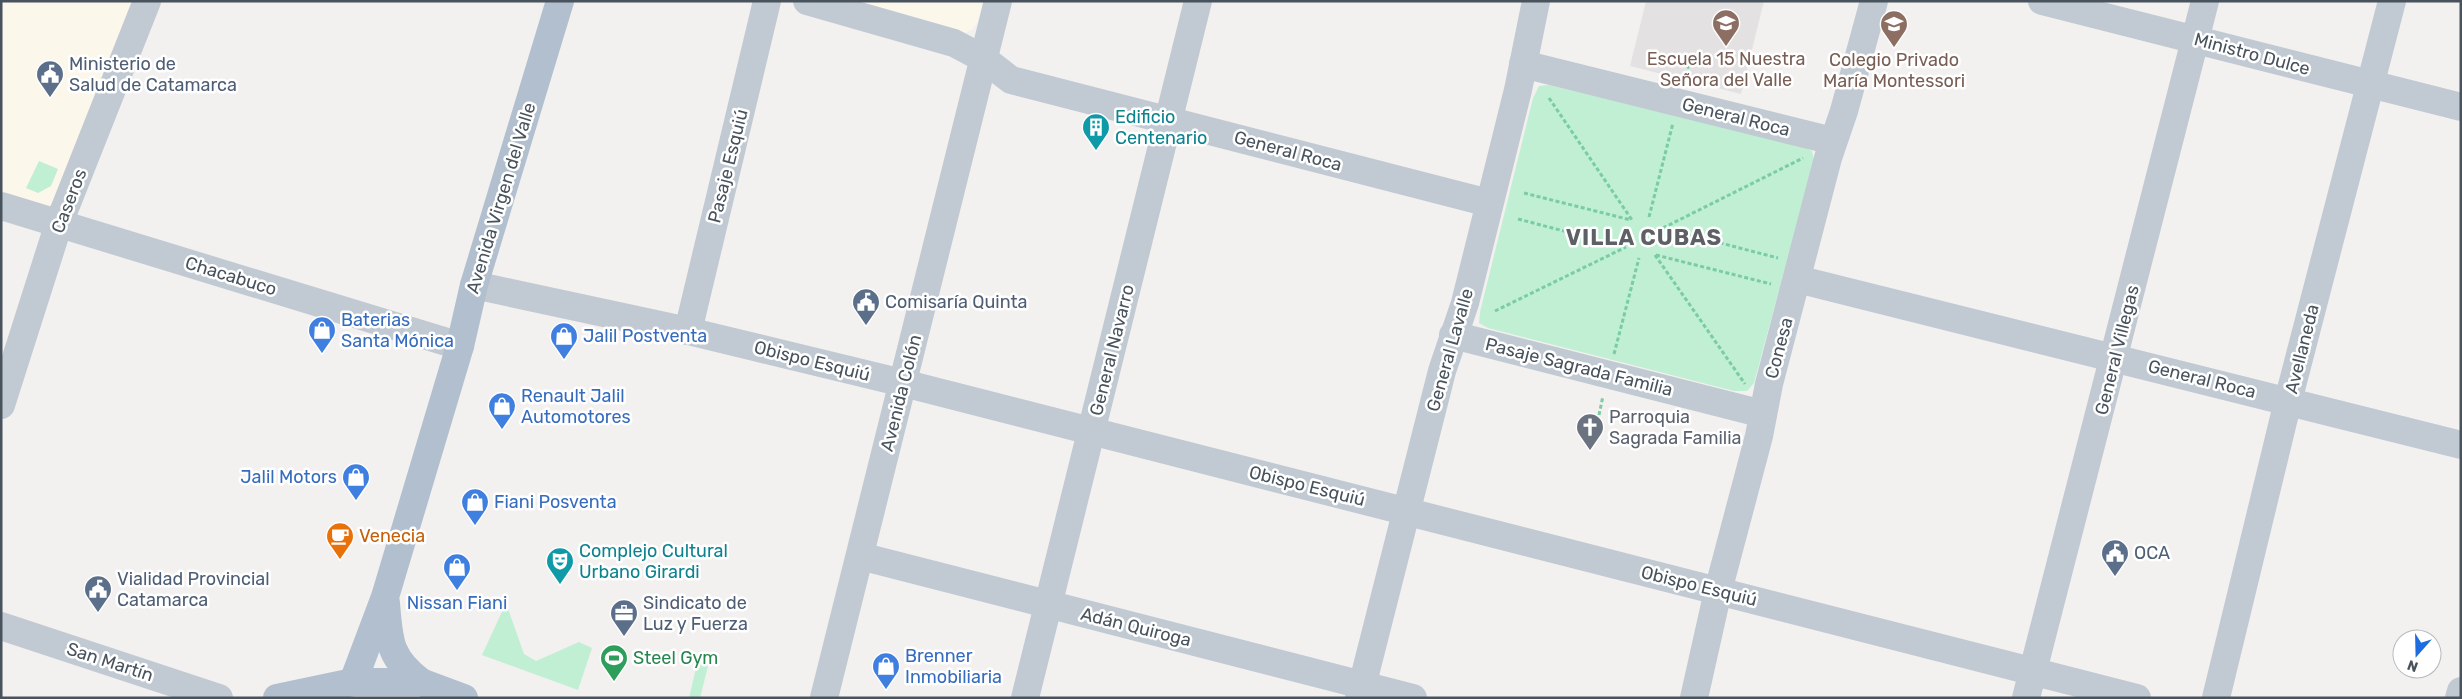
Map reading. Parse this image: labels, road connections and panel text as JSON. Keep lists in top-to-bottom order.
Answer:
{
  "streets": {
    "main road": ["Avenida Virgen del Valle"],
    "street": [
      "Ministro Dulce",
      "General Roca",
      "Pasaje Esquiú",
      "Caseros",
      "Chacabuco",
      "Conesa",
      "Avellaneda",
      "General Navarro",
      "General Lavalle",
      "General Villegas",
      "Obispo Esquiú",
      "Pasaje Sagrada Familia",
      "Avenida Colón",
      "Adán Quiroga",
      "San Martín"
    ]
  },
  "crossings": [
    ["Ministro Dulce", "Avellaneda"],
    ["Ministro Dulce", "General Villegas"],
    ["General Roca", "Conesa"],
    ["General Roca", "Avellaneda"],
    ["General Roca", "General Navarro"],
    ["General Roca", "General Lavalle"],
    ["General Roca", "General Villegas"],
    ["General Roca", "Avenida Colón"],
    ["Pasaje Esquiú", "Obispo Esquiú"],
    ["Avenida Virgen del Valle", "Chacabuco"],
    ["Avenida Virgen del Valle", "Obispo Esquiú"],
    ["Caseros", "Chacabuco"],
    ["Conesa", "Obispo Esquiú"],
    ["Conesa", "Pasaje Sagrada Familia"],
    ["General Navarro", "Obispo Esquiú"],
    ["General Navarro", "Adán Quiroga"],
    ["General Lavalle", "Obispo Esquiú"],
    ["General Lavalle", "Pasaje Sagrada Familia"],
    ["General Lavalle", "Adán Quiroga"],
    ["General Villegas", "Obispo Esquiú"],
    ["Obispo Esquiú", "Avenida Colón"],
    ["Avenida Colón", "Adán Quiroga"]
  ],
  "districts": ["VILLA CUBAS"],
  "places": {
    "school or university": ["Escuela 15 Nuestra Señora del Valle", "Colegio Privado María Montessori"],
    "public building": [
      "Ministerio de Salud de Catamarca",
      "Comisaría Quinta",
      "OCA",
      "Vialidad Provincial Catamarca"
    ],
    "building": ["Edificio Centenario"],
    "shop": [
      "Baterias Santa Mónica",
      "Jalil Postventa",
      "Renault Jalil Automotores",
      "Jalil Motors",
      "Fiani Posventa",
      "Nissan Fiani",
      "Brenner Inmobiliaria"
    ],
    "church": ["Parroquia Sagrada Familia"],
    "cafe": ["Venecia"],
    "theatre": ["Complejo Cultural Urbano Girardi"],
    "office": ["Sindicato de Luz y Fuerza"],
    "sports": ["Steel Gym"]
  },
  "north": "bottom"
}
